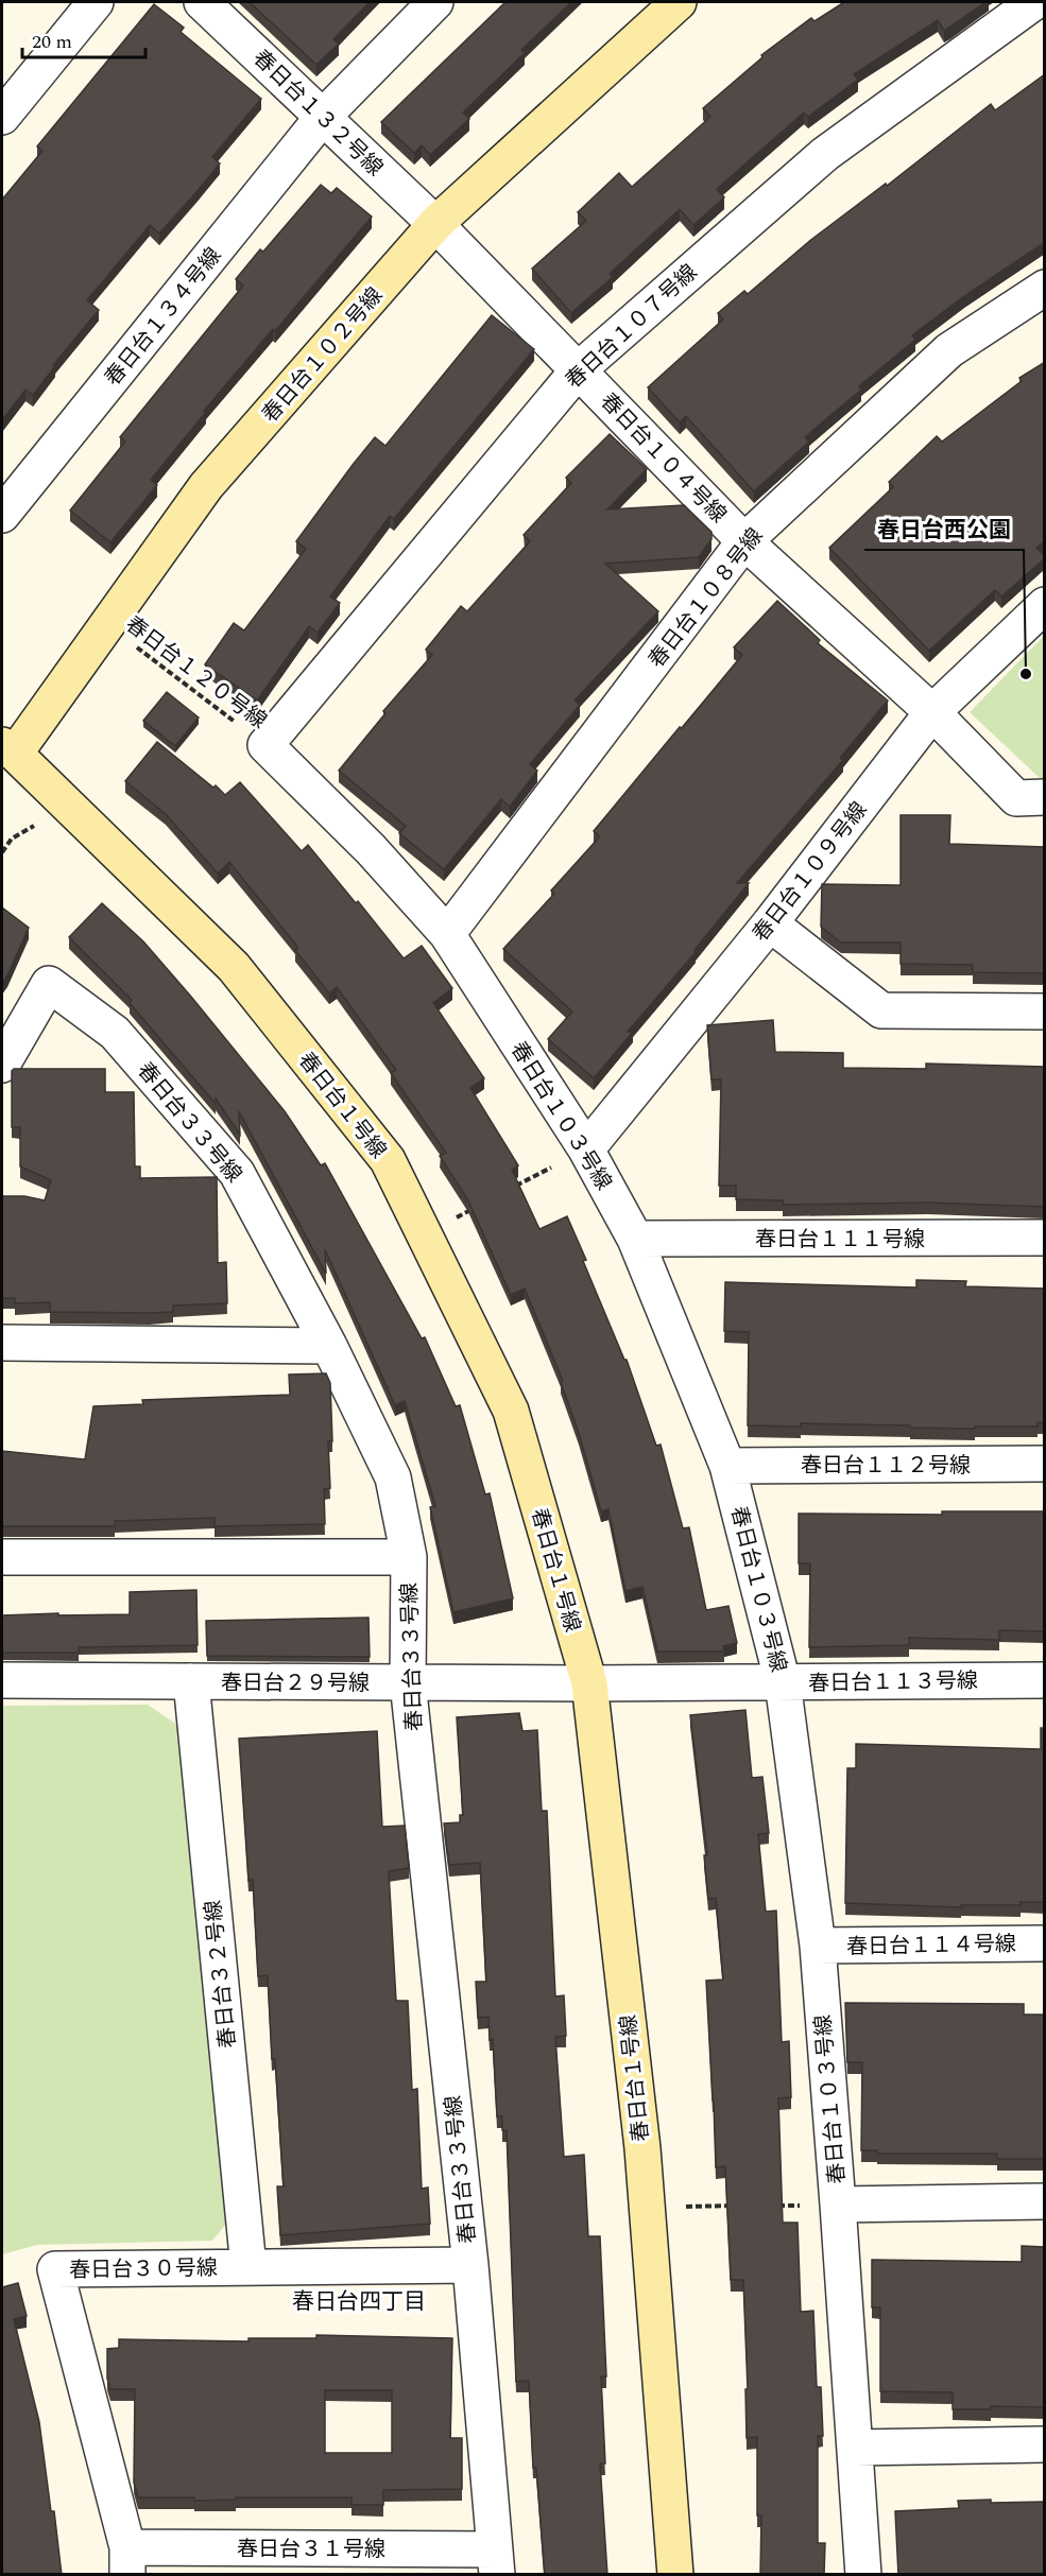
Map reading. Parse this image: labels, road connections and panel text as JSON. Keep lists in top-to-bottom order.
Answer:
{
  "streets": {
    "street": [
      "春日台１３２号線",
      "春日台１３４号線",
      "春日台１０７号線",
      "春日台１０２号線",
      "春日台１０４号線",
      "春日台１０８号線",
      "春日台１０９号線",
      "春日台１号線",
      "春日台１０３号線",
      "春日台３３号線",
      "春日台１１１号線",
      "春日台１１２号線",
      "春日台１１３号線",
      "春日台２９号線",
      "春日台１１４号線",
      "春日台３２号線",
      "春日台３０号線",
      "春日台３１号線"
    ],
    "path": ["春日台１２０号線"]
  },
  "crossings": [
    ["春日台１３２号線", "春日台１３４号線"],
    ["春日台１３２号線", "春日台１０２号線"],
    ["春日台１３２号線", "春日台１０４号線"],
    ["春日台１０７号線", "春日台１０４号線"],
    ["春日台１０７号線", "春日台１２０号線"],
    ["春日台１０７号線", "春日台１０３号線"],
    ["春日台１０２号線", "春日台１０４号線"],
    ["春日台１０２号線", "春日台１２０号線"],
    ["春日台１０２号線", "春日台１号線"],
    ["春日台１０４号線", "春日台１０８号線"],
    ["春日台１０４号線", "春日台１０９号線"],
    ["春日台１０８号線", "春日台１０３号線"],
    ["春日台１２０号線", "春日台１０３号線"],
    ["春日台１０９号線", "春日台１０３号線"],
    ["春日台１号線", "春日台１１３号線"],
    ["春日台１号線", "春日台２９号線"],
    ["春日台１０３号線", "春日台１１１号線"],
    ["春日台１０３号線", "春日台１１２号線"],
    ["春日台１０３号線", "春日台１１３号線"],
    ["春日台１０３号線", "春日台１１４号線"],
    ["春日台３３号線", "春日台２９号線"],
    ["春日台３３号線", "春日台３０号線"],
    ["春日台３３号線", "春日台３１号線"],
    ["春日台１１３号線", "春日台２９号線"],
    ["春日台２９号線", "春日台３２号線"],
    ["春日台３２号線", "春日台３０号線"],
    ["春日台３０号線", "春日台３１号線"]
  ],
  "districts": ["春日台四丁目"],
  "places": ["春日台西公園"],
  "scale_bar": "20 m"
}
